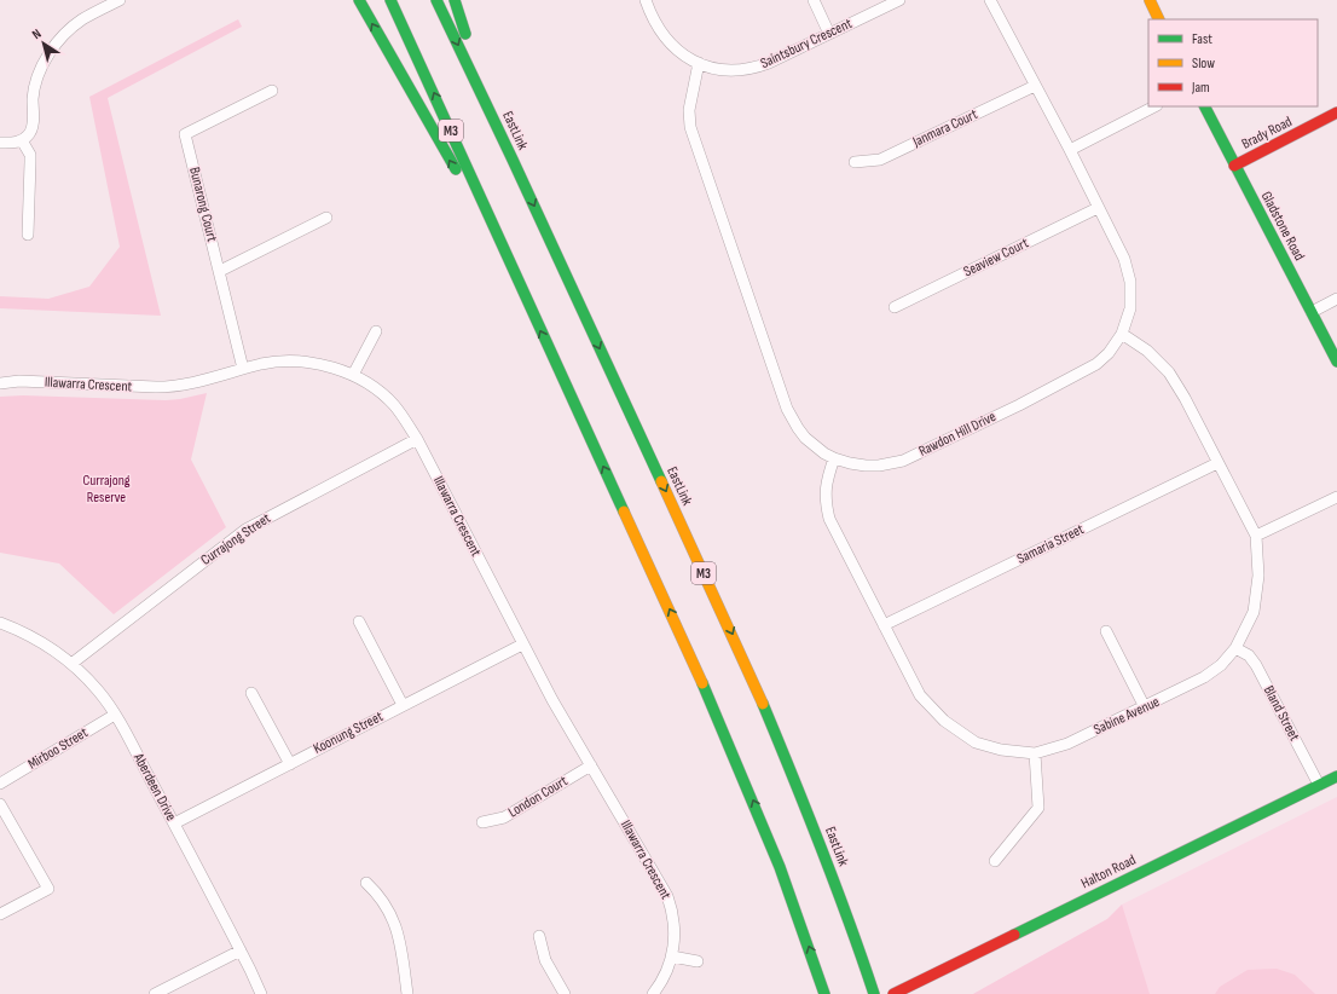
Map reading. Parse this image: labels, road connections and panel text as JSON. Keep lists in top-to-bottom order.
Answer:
{
  "streets": {
    "main road": [
      "M3",
      "EastLink",
      "Brady Road",
      "Gladstone Road",
      "Halton Road"
    ],
    "street": [
      "Saintsbury Crescent",
      "Janmara Court",
      "Bunarong Court",
      "Seaview Court",
      "Illawarra Crescent",
      "Rawdon Hill Drive",
      "Currajong Street",
      "Samaria Street",
      "Bland Street",
      "Sabine Avenue",
      "Koonung Street",
      "Mirboo Street",
      "Aberdeen Drive",
      "London Court"
    ]
  },
  "crossings": [
    ["Saintsbury Crescent", "Rawdon Hill Drive"],
    ["Janmara Court", "Rawdon Hill Drive"],
    ["Brady Road", "Gladstone Road"],
    ["Bunarong Court", "Illawarra Crescent"],
    ["Seaview Court", "Rawdon Hill Drive"],
    ["Illawarra Crescent", "Currajong Street"],
    ["Illawarra Crescent", "Koonung Street"],
    ["Illawarra Crescent", "London Court"],
    ["Rawdon Hill Drive", "Sabine Avenue"],
    ["Currajong Street", "Aberdeen Drive"],
    ["Samaria Street", "Sabine Avenue"],
    ["Bland Street", "Sabine Avenue"],
    ["Bland Street", "Halton Road"],
    ["Koonung Street", "Aberdeen Drive"],
    ["Mirboo Street", "Aberdeen Drive"]
  ],
  "parks": ["Currajong Reserve"],
  "legend": ["Fast", "Slow", "Jam"],
  "north": "top left"
}
